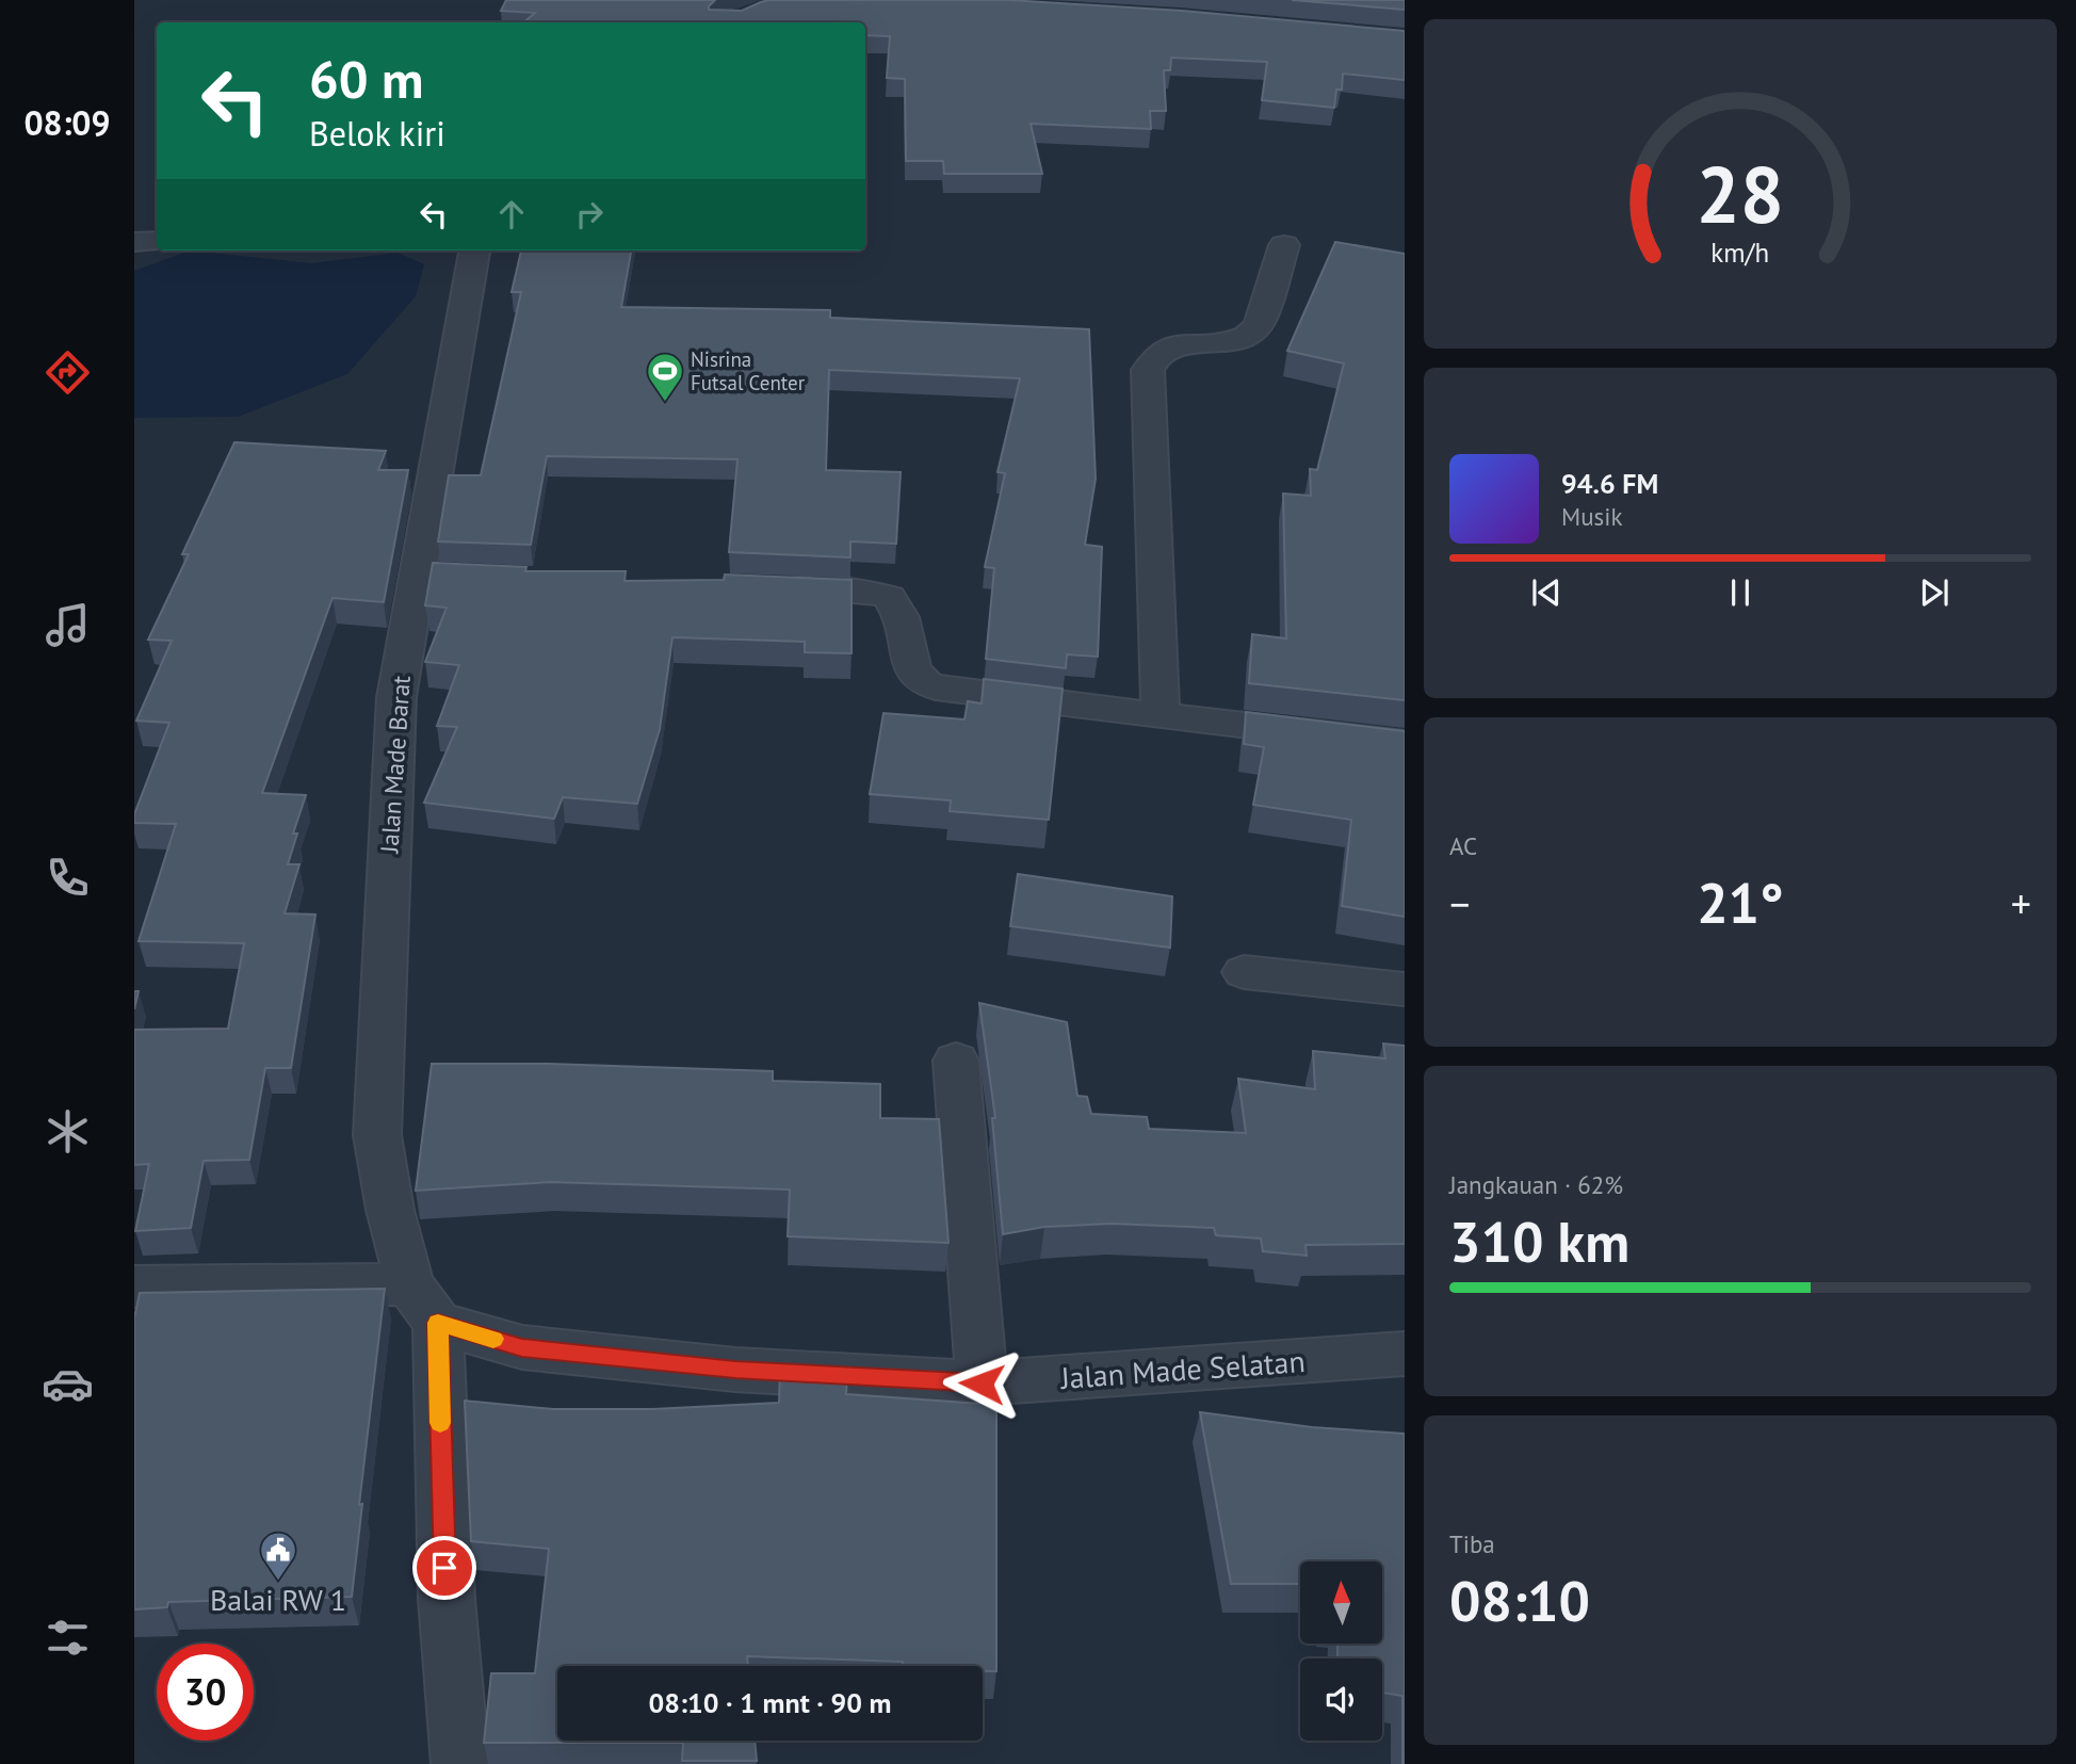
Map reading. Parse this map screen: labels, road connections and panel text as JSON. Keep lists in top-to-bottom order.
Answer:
{
  "streets": {
    "street": ["Jalan Made Barat", "Jalan Made Selatan"]
  },
  "crossings": [
    ["Jalan Made Barat", "Jalan Made Selatan"]
  ],
  "places": {
    "sports": ["Nisrina Futsal Center"],
    "public building": ["Balai RW 1"]
  },
  "north": "top",
  "page": {
    "tabs": "08:09",
    "turn": ["60 m", "Belok kiri"],
    "song": ["94.6 FM", "Musik"],
    "tile": [
      "AC",
      ["Jangkauan · 62%", "310 km"],
      ["Tiba", "08:10"]
    ],
    "heat": ["−", "21°", "+"],
    "limit": "30",
    "trip": "08:10 · 1 mnt · 90 m",
    "gauge": ["28", "km/h"]
  }
}
